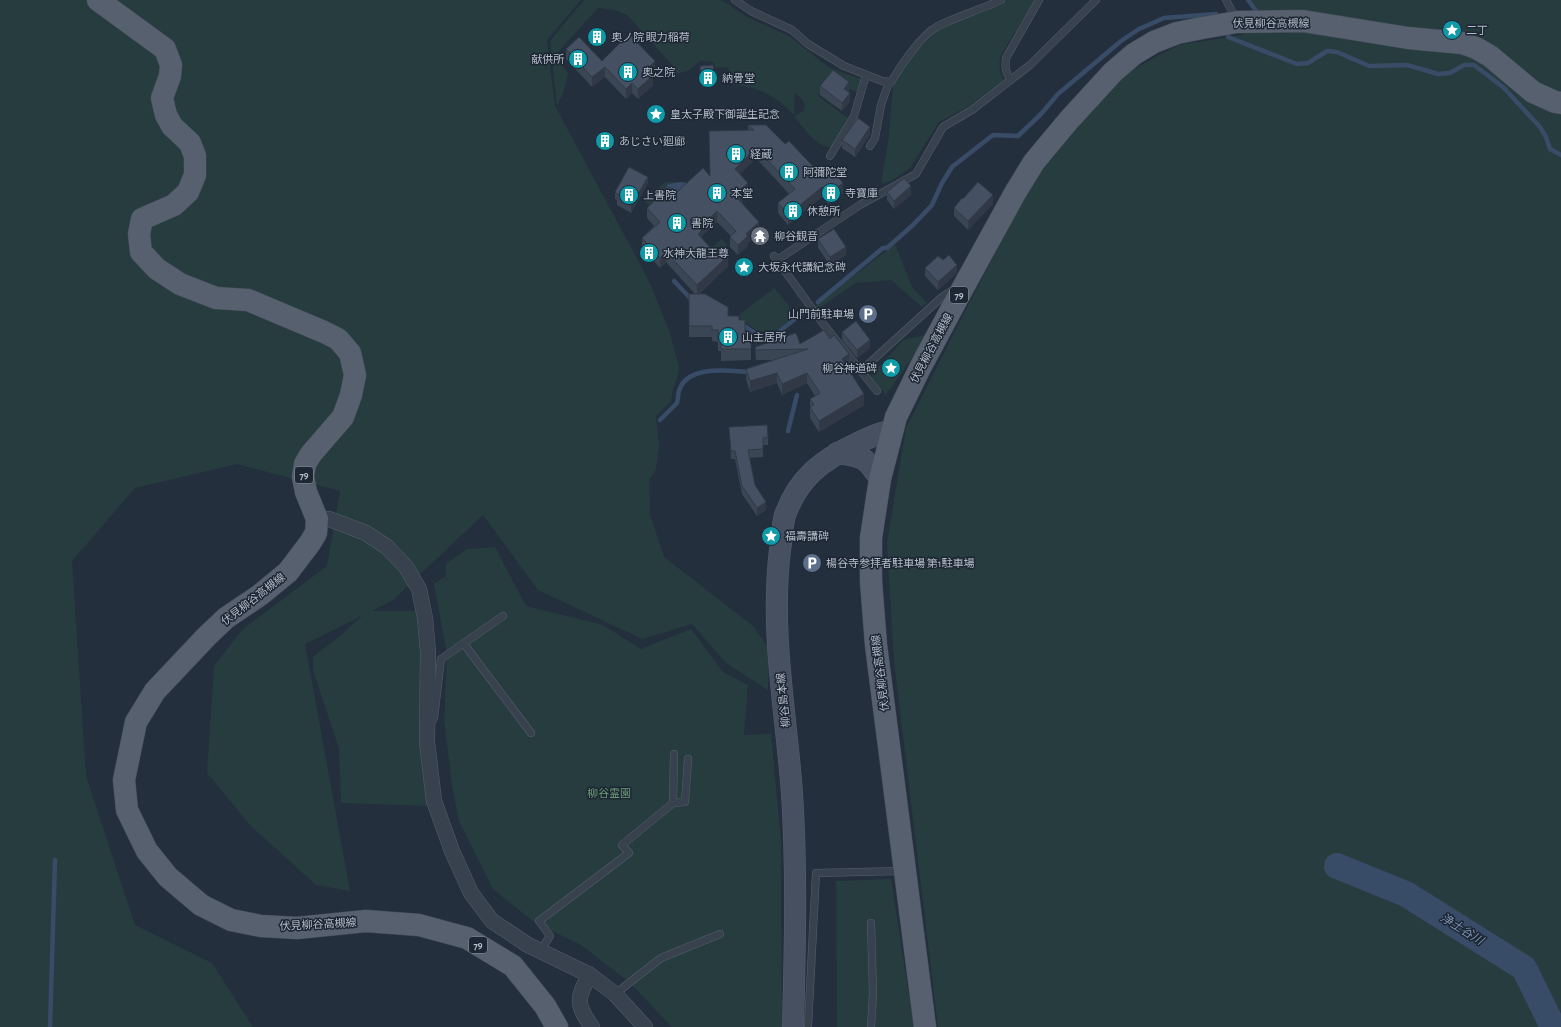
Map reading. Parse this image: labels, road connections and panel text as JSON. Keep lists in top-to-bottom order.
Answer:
{
  "streets": {
    "main road": ["伏見柳谷高槻線", "79", "柳谷島本線"]
  },
  "crossings": [
    ["伏見柳谷高槻線", "79"],
    ["伏見柳谷高槻線", "柳谷島本線"]
  ],
  "water": ["浄土谷川"],
  "parks": ["柳谷霊園"],
  "places": {
    "place": [
      "二丁",
      "皇太子殿下御誕生記念",
      "大坂永代講紀念碑",
      "柳谷神道碑",
      "福壽講碑"
    ],
    "building": [
      "奥ノ院 眼力稲荷",
      "献供所",
      "奥之院",
      "納骨堂",
      "あじさい廻廊",
      "経蔵",
      "阿彌陀堂",
      "本堂",
      "寺寶庫",
      "上書院",
      "休憩所",
      "書院",
      "水神大龍王尊",
      "山主居所"
    ],
    "temple": ["柳谷観音"],
    "parking": ["山門前駐車場", "楊谷寺参拝者駐車場 第1駐車場"]
  }
}
